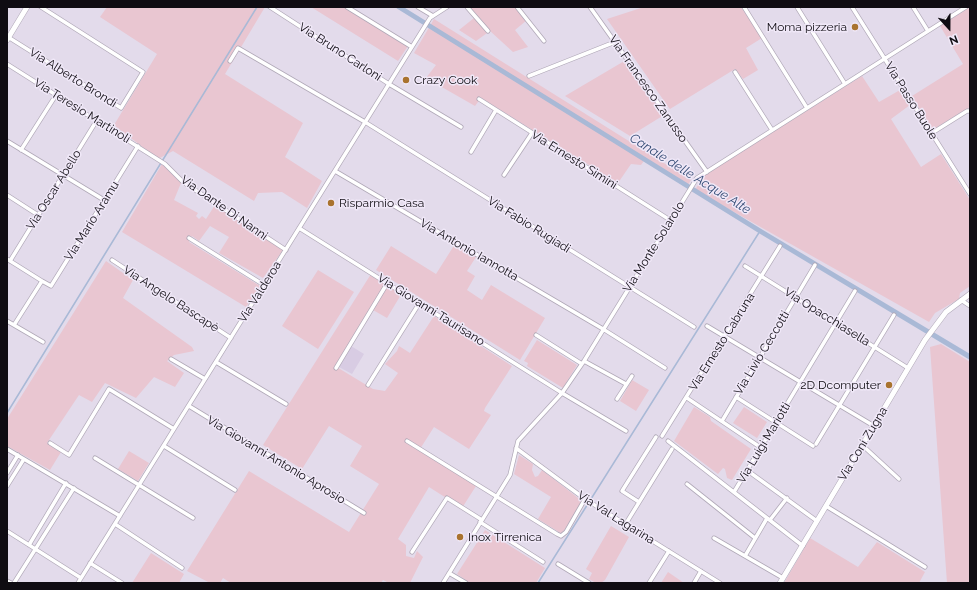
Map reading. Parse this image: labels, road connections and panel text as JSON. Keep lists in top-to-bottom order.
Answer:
{
  "streets": {
    "street": [
      "Via Bruno Carloni",
      "Via Alberto Brondi",
      "Via Francesco Zanusso",
      "Via Passo Buole",
      "Via Teresio Martinoli",
      "Via Ernesto Simini",
      "Via Oscar Abello",
      "Via Dante Di Nanni",
      "Via Mario Aramu",
      "Via Fabio Rugiadi",
      "Via Monte Solarolo",
      "Via Antonio Iannotta",
      "Via Valderoa",
      "Via Angelo Bascapè",
      "Via Giovanni Taurisano",
      "Via Opacchiasella",
      "Via Ernesto Cabruna",
      "Via Livio Ceccotti",
      "Via Luigi Mariotti",
      "Via Coni Zugna",
      "Via Giovanni Antonio Aprosio",
      "Via Val Lagarina"
    ]
  },
  "crossings": [
    ["Via Bruno Carloni", "Via Valderoa"],
    ["Via Francesco Zanusso", "Via Monte Solarolo"],
    ["Via Passo Buole", "Via Monte Solarolo"],
    ["Via Teresio Martinoli", "Via Oscar Abello"],
    ["Via Teresio Martinoli", "Via Dante Di Nanni"],
    ["Via Teresio Martinoli", "Via Mario Aramu"],
    ["Via Ernesto Simini", "Via Monte Solarolo"],
    ["Via Dante Di Nanni", "Via Valderoa"],
    ["Via Fabio Rugiadi", "Via Monte Solarolo"],
    ["Via Fabio Rugiadi", "Via Valderoa"],
    ["Via Monte Solarolo", "Via Antonio Iannotta"],
    ["Via Monte Solarolo", "Via Giovanni Taurisano"],
    ["Via Monte Solarolo", "Via Val Lagarina"],
    ["Via Antonio Iannotta", "Via Valderoa"],
    ["Via Valderoa", "Via Angelo Bascapè"],
    ["Via Valderoa", "Via Giovanni Taurisano"],
    ["Via Valderoa", "Via Giovanni Antonio Aprosio"],
    ["Via Opacchiasella", "Via Ernesto Cabruna"],
    ["Via Opacchiasella", "Via Livio Ceccotti"],
    ["Via Opacchiasella", "Via Luigi Mariotti"],
    ["Via Opacchiasella", "Via Coni Zugna"]
  ],
  "water": ["Canale delle Acque Alte"],
  "places": [
    "Moma pizzeria",
    "Crazy Cook",
    "Risparmio Casa",
    "2D Dcomputer",
    "Inox Tirrenica"
  ],
  "north": "bottom"
}
